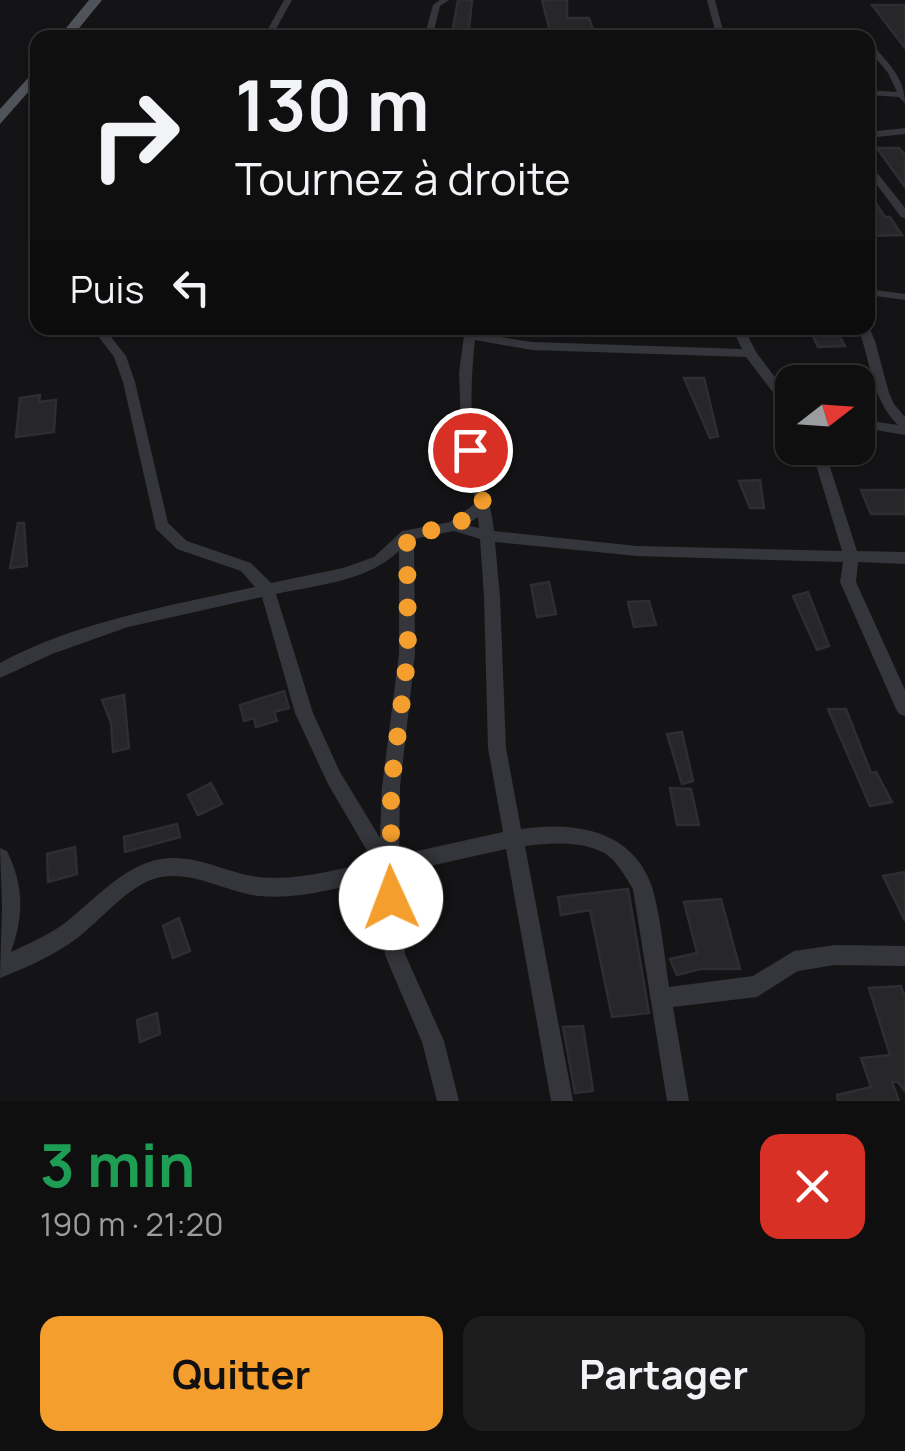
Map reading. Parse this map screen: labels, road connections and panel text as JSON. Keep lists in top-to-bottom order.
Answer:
{
  "north": "right",
  "page": {
    "turn": ["130 m", "Tournez à droite"],
    "then": "Puis",
    "heading": ["3 min", "190 m · 21:20"],
    "buttons": ["Quitter", "Partager"]
  }
}
